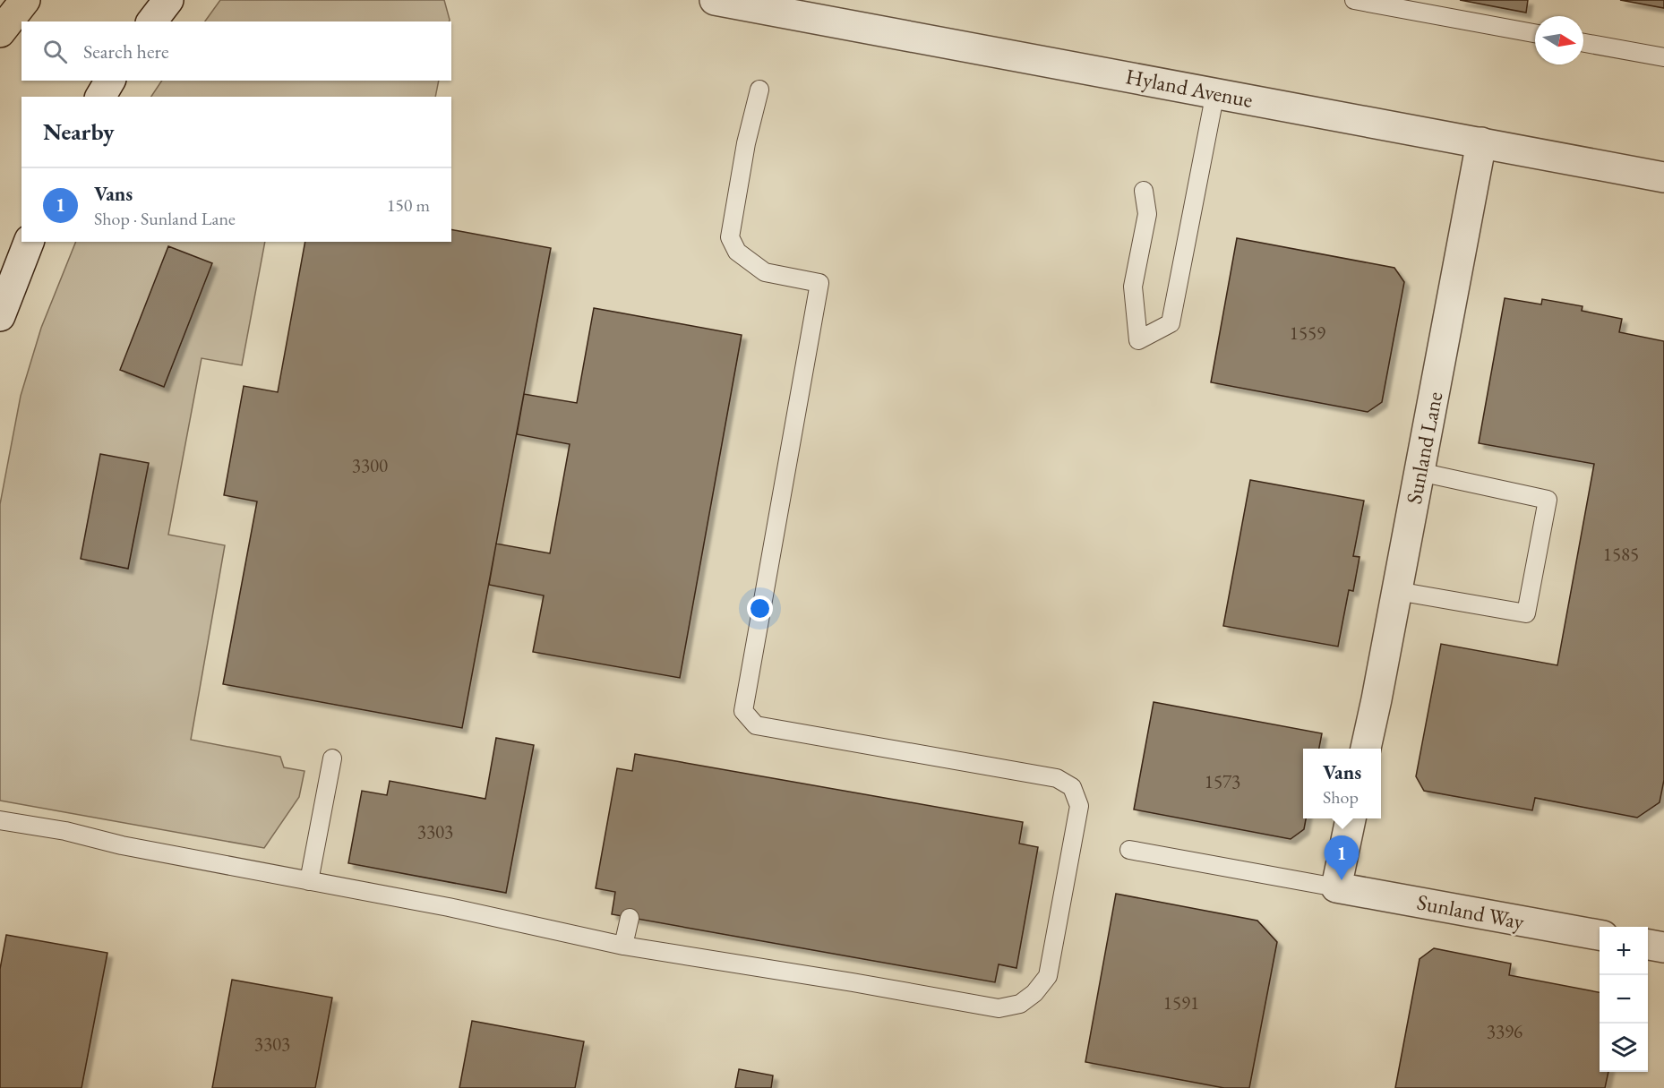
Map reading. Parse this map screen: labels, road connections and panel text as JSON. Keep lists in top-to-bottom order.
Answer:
{
  "streets": {
    "street": ["Hyland Avenue", "Sunland Lane", "Sunland Way"]
  },
  "crossings": [
    ["Hyland Avenue", "Sunland Lane"]
  ],
  "house_numbers": [
    "1559",
    "3300",
    "1585",
    "1573",
    "3303",
    "1591",
    "3396",
    "3303"
  ],
  "north": "right",
  "page": {
    "search": "Search here",
    "heading": "Nearby",
    "list": [
      {
        "mark": "1",
        "name": "Vans",
        "note": "Shop · Sunland Lane",
        "value": "150 m"
      }
    ],
    "popup": ["Vans", "Shop"],
    "pins": "1",
    "map_buttons": ["+", "−"]
  }
}
